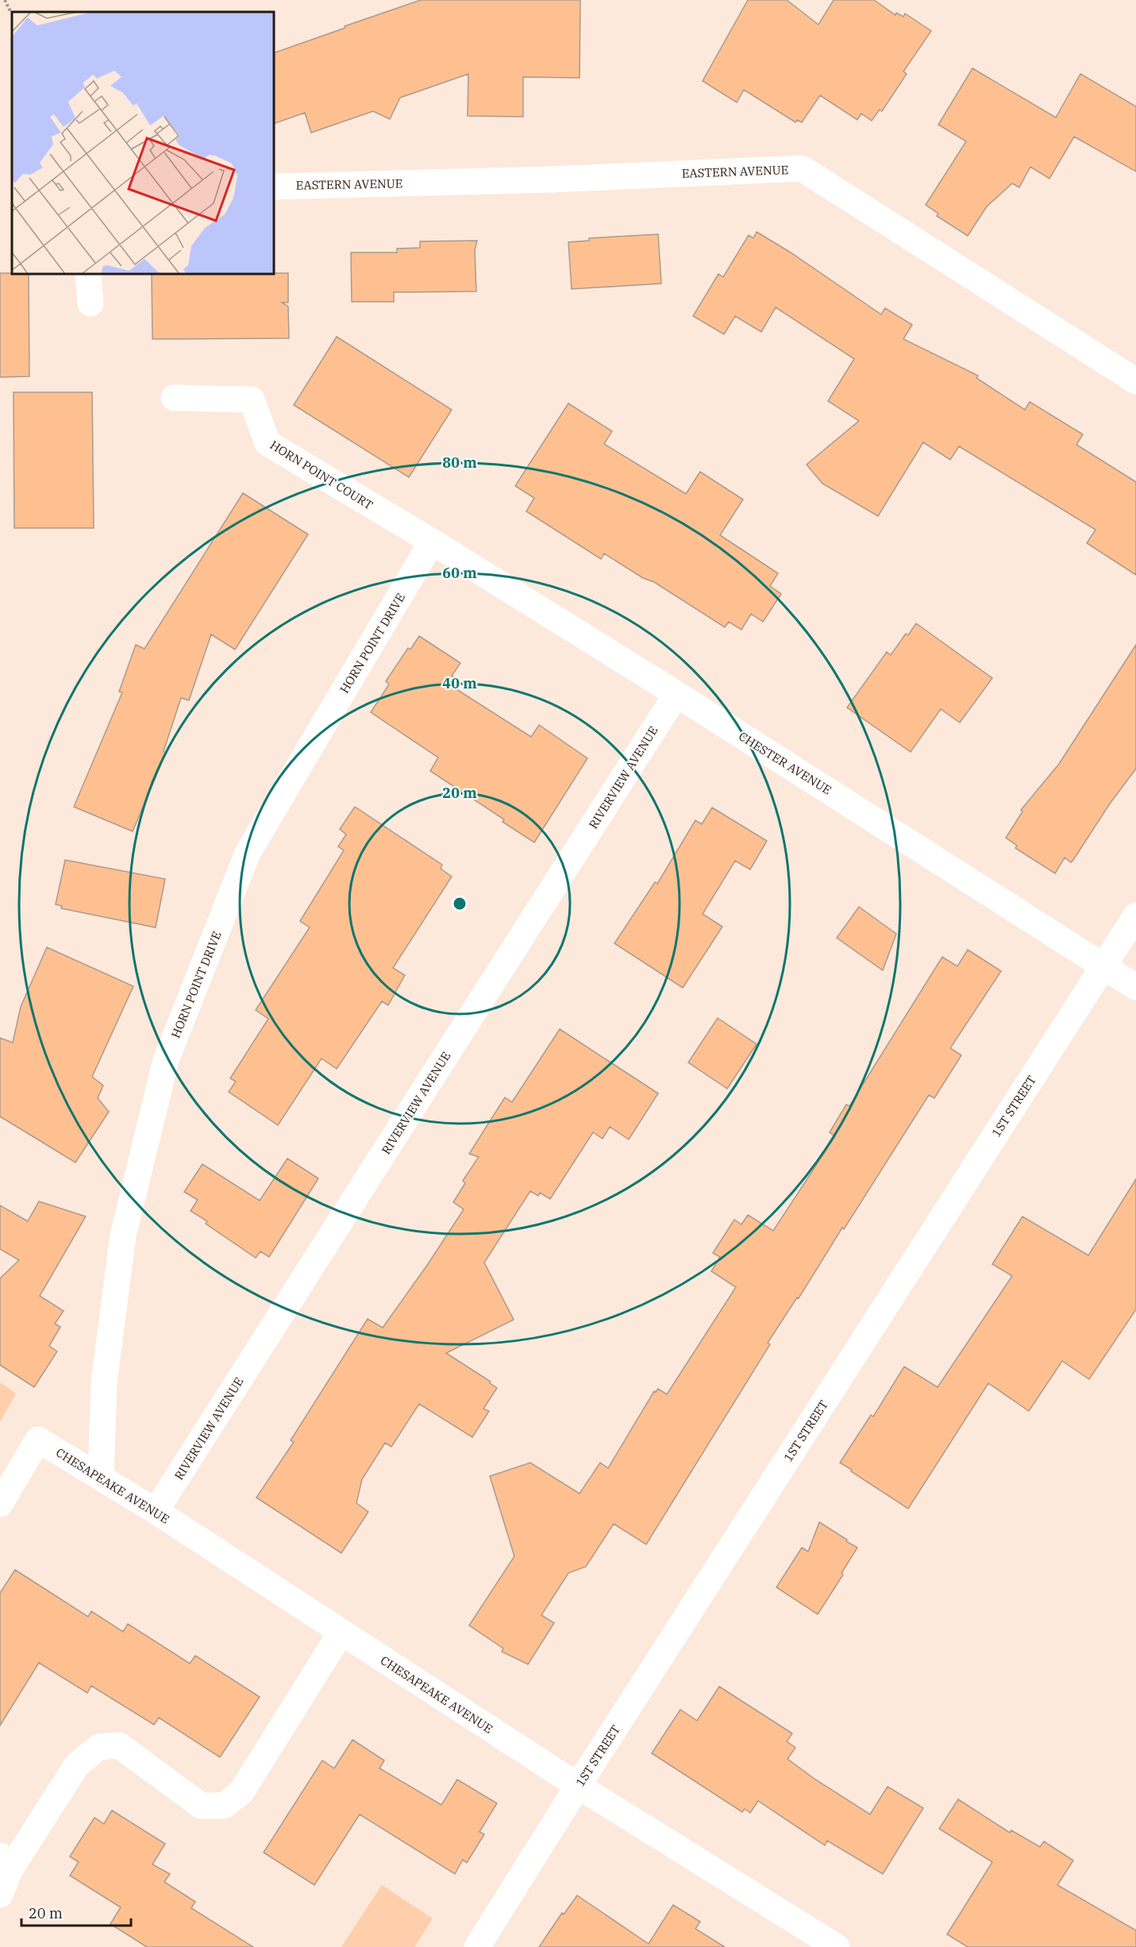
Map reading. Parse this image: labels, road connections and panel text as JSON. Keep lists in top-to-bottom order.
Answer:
{
  "streets": {
    "street": [
      "EASTERN AVENUE",
      "HORN POINT COURT",
      "HORN POINT DRIVE",
      "CHESTER AVENUE",
      "RIVERVIEW AVENUE",
      "1ST STREET",
      "CHESAPEAKE AVENUE"
    ]
  },
  "crossings": [
    ["HORN POINT COURT", "HORN POINT DRIVE"],
    ["HORN POINT COURT", "CHESTER AVENUE"],
    ["HORN POINT DRIVE", "CHESTER AVENUE"],
    ["HORN POINT DRIVE", "CHESAPEAKE AVENUE"],
    ["CHESTER AVENUE", "RIVERVIEW AVENUE"],
    ["CHESTER AVENUE", "1ST STREET"],
    ["RIVERVIEW AVENUE", "CHESAPEAKE AVENUE"],
    ["1ST STREET", "CHESAPEAKE AVENUE"]
  ],
  "scale_bar": "20 m",
  "rings": [
    "80 m",
    "60 m",
    "40 m",
    "20 m"
  ]
}
